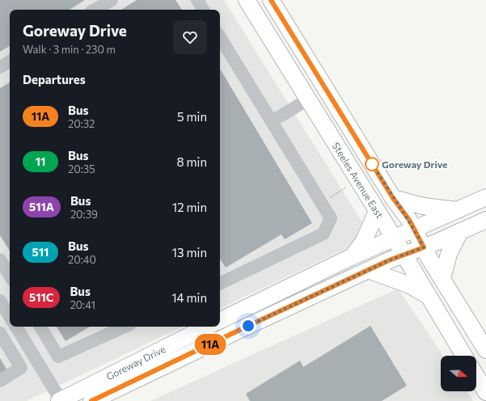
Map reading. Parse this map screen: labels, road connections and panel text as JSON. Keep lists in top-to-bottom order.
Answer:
{
  "streets": {
    "main road": ["Steeles Avenue East", "Goreway Drive"]
  },
  "crossings": [
    ["Steeles Avenue East", "Goreway Drive"]
  ],
  "places": ["Goreway Drive"],
  "lines": ["bus line 11A"],
  "north": "right",
  "page": {
    "on_map": "11A",
    "heading": [
      ["Goreway Drive", "Walk · 3 min · 230 m"],
      "Departures"
    ],
    "list": [
      {
        "mark": "11A",
        "name": "Bus",
        "note": "20:32",
        "value": "5 min"
      },
      {
        "mark": "11",
        "name": "Bus",
        "note": "20:35",
        "value": "8 min"
      },
      {
        "mark": "511A",
        "name": "Bus",
        "note": "20:39",
        "value": "12 min"
      },
      {
        "mark": "511",
        "name": "Bus",
        "note": "20:40",
        "value": "13 min"
      },
      {
        "mark": "511C",
        "name": "Bus",
        "note": "20:41",
        "value": "14 min"
      }
    ]
  }
}
